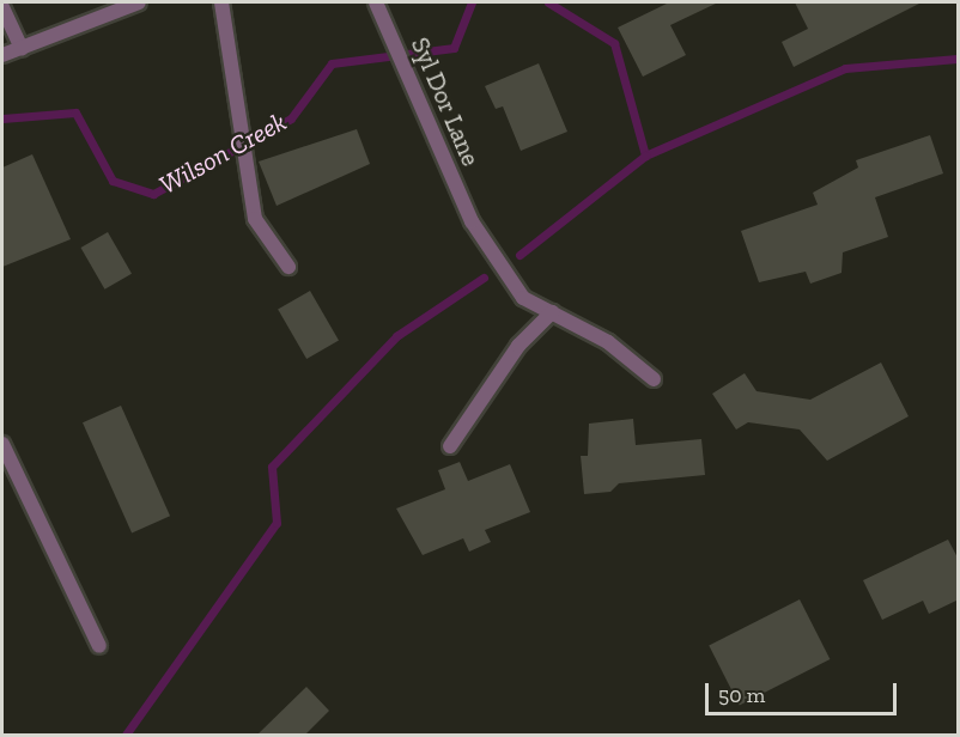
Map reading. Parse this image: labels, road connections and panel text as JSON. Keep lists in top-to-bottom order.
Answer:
{
  "streets": {
    "street": ["Syl Dor Lane"]
  },
  "water": ["Wilson Creek"],
  "scale_bar": "50 m"
}
